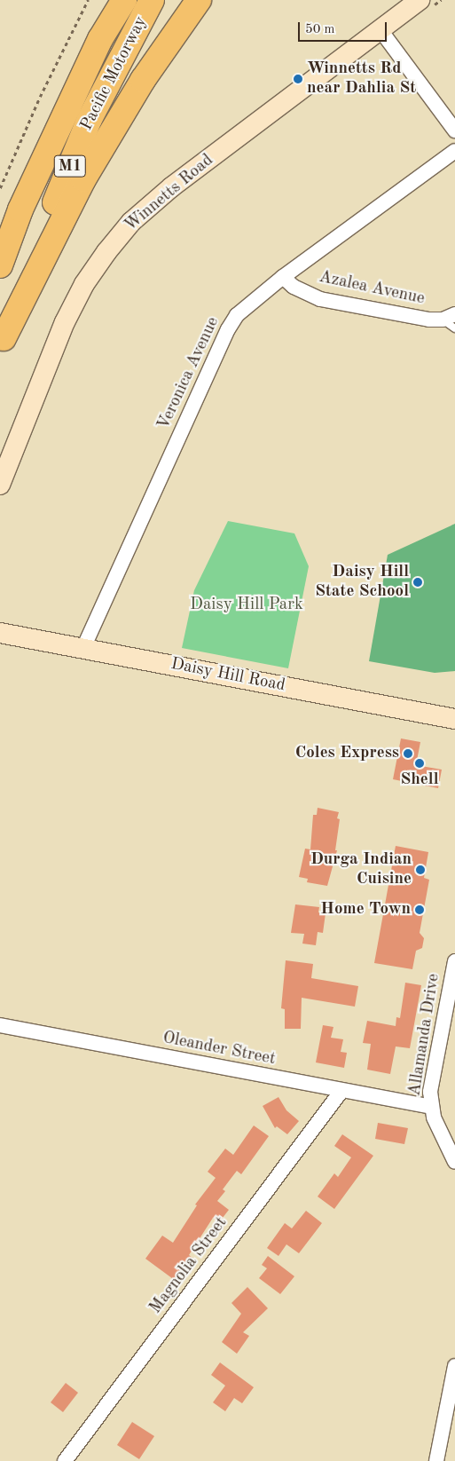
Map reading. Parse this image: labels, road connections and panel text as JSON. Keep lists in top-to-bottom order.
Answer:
{
  "streets": {
    "highway": ["Pacific Motorway", "M1"],
    "street": [
      "Winnetts Road",
      "Azalea Avenue",
      "Veronica Avenue",
      "Daisy Hill Road",
      "Allamanda Drive",
      "Oleander Street",
      "Magnolia Street"
    ]
  },
  "crossings": [
    ["Azalea Avenue", "Veronica Avenue"],
    ["Veronica Avenue", "Daisy Hill Road"],
    ["Allamanda Drive", "Oleander Street"],
    ["Oleander Street", "Magnolia Street"]
  ],
  "parks": ["Daisy Hill Park"],
  "places": [
    "Winnetts Rd near Dahlia St",
    "Daisy Hill State School",
    "Coles Express",
    "Shell",
    "Durga Indian Cuisine",
    "Home Town"
  ],
  "scale_bar": "50 m"
}
